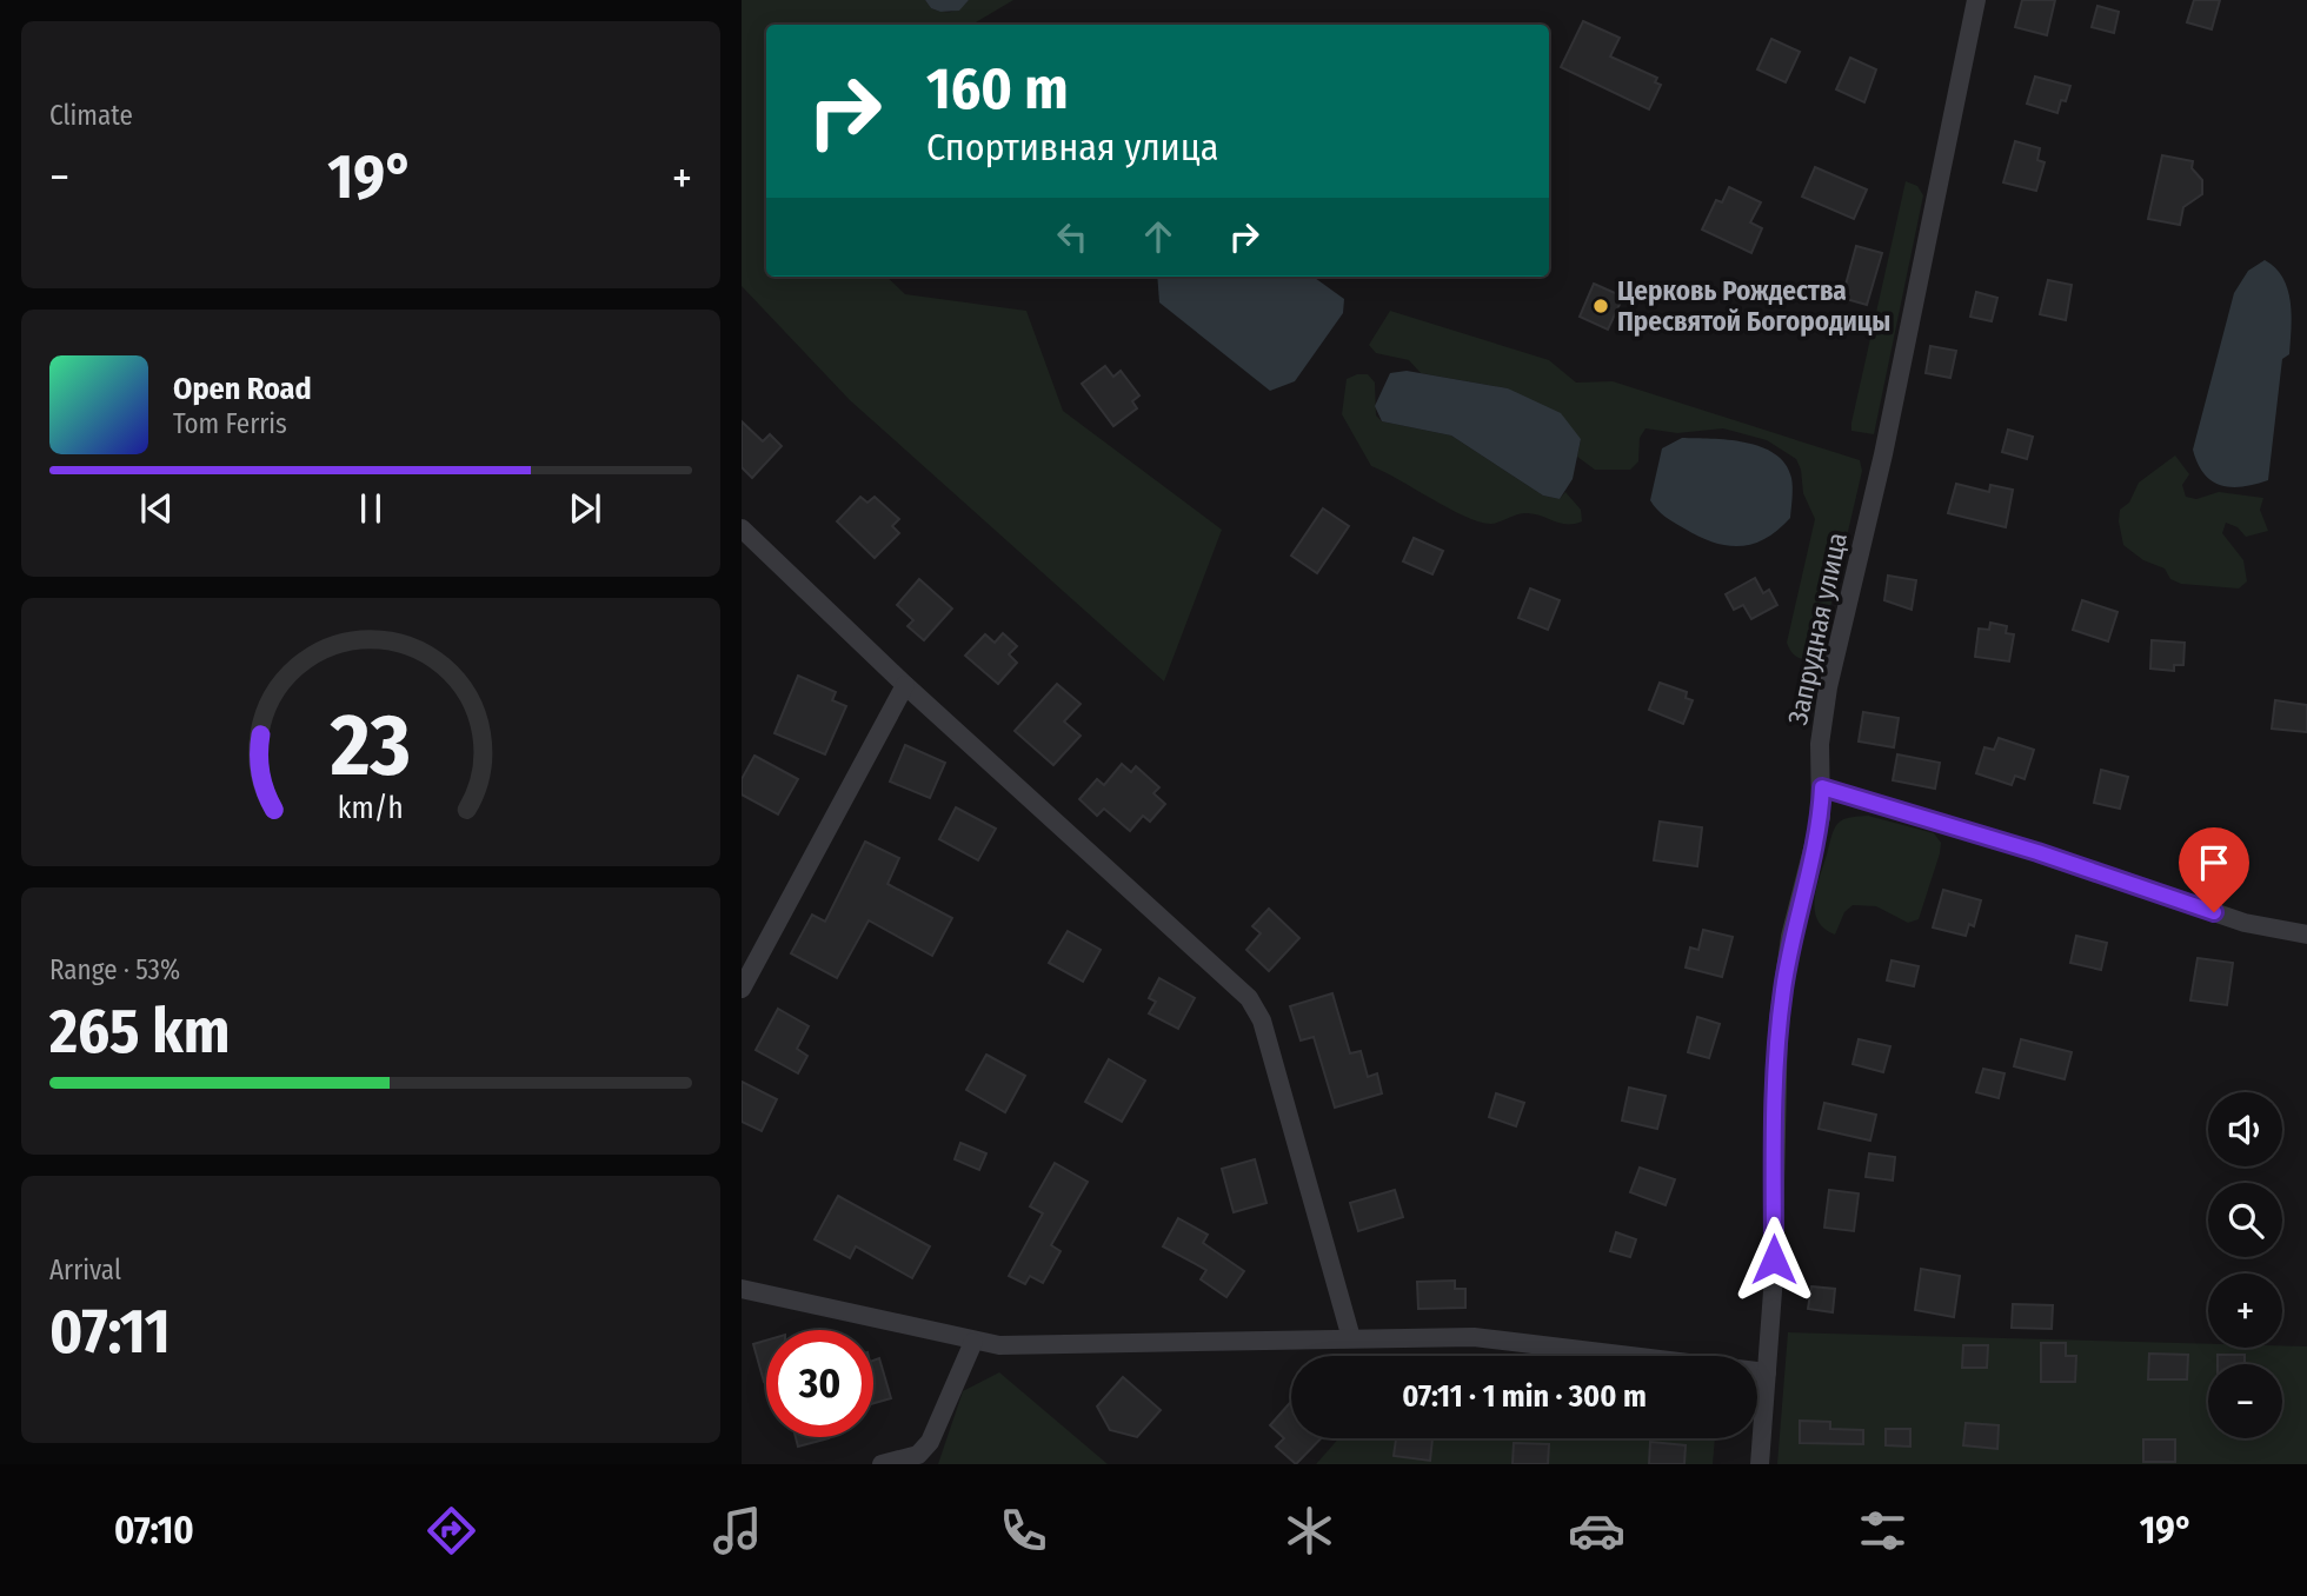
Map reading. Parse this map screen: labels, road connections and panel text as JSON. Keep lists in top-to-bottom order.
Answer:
{
  "streets": {
    "street": ["Запрудная улица"]
  },
  "places": ["Церковь Рождества Пресвятой Богородицы"],
  "page": {
    "tile": [
      "Climate",
      ["Range · 53%", "265 km"],
      ["Arrival", "07:11"]
    ],
    "turn": ["160 m", "Спортивная улица"],
    "heat": ["−", "19°", "+"],
    "song": ["Open Road", "Tom Ferris"],
    "map_buttons": ["+", "−"],
    "limit": "30",
    "trip": "07:11 · 1 min · 300 m",
    "tabs": ["07:10", "19°"],
    "gauge": ["23", "km/h"]
  }
}
